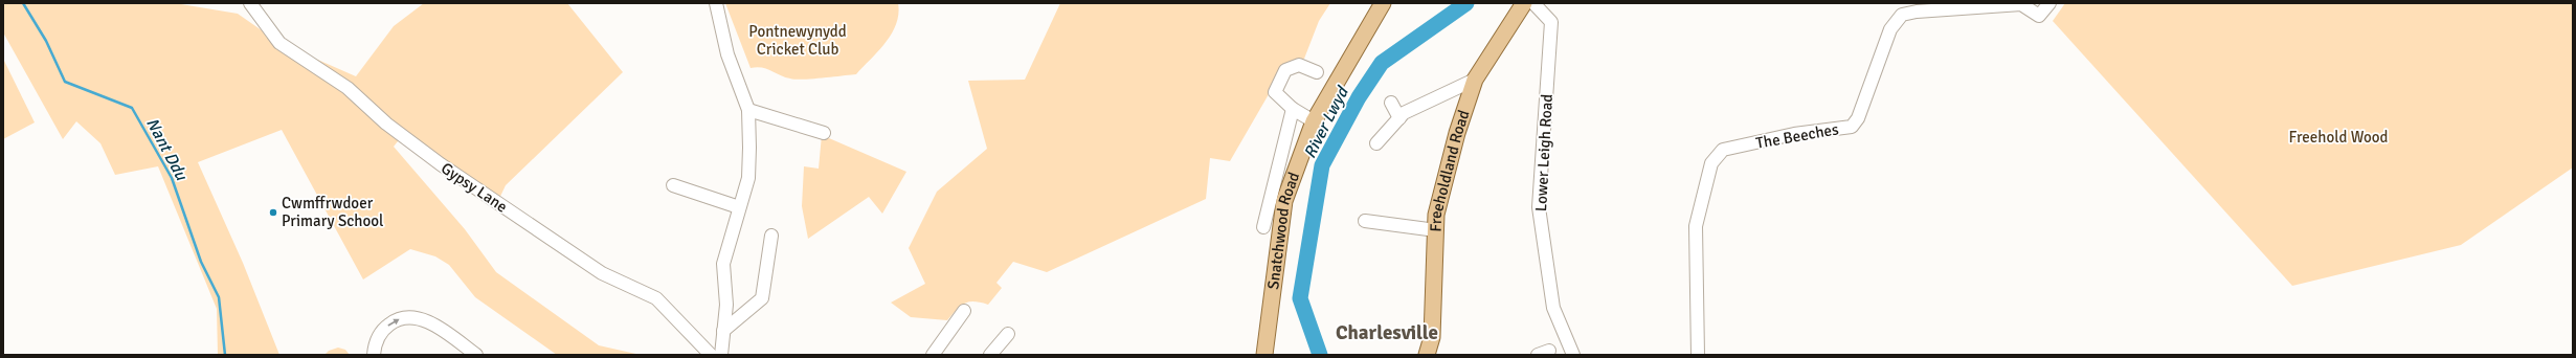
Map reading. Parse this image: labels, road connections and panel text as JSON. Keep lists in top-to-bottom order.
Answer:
{
  "streets": {
    "main road": ["Freeholdland Road", "Snatchwood Road"],
    "street": ["The Beeches", "Lower Leigh Road", "Gypsy Lane"]
  },
  "districts": ["Charlesville"],
  "water": ["River Lwyd", "Nant Ddu"],
  "parks": ["Pontnewynydd Cricket Club", "Freehold Wood"],
  "places": ["Cwmffrwdoer Primary School"]
}
